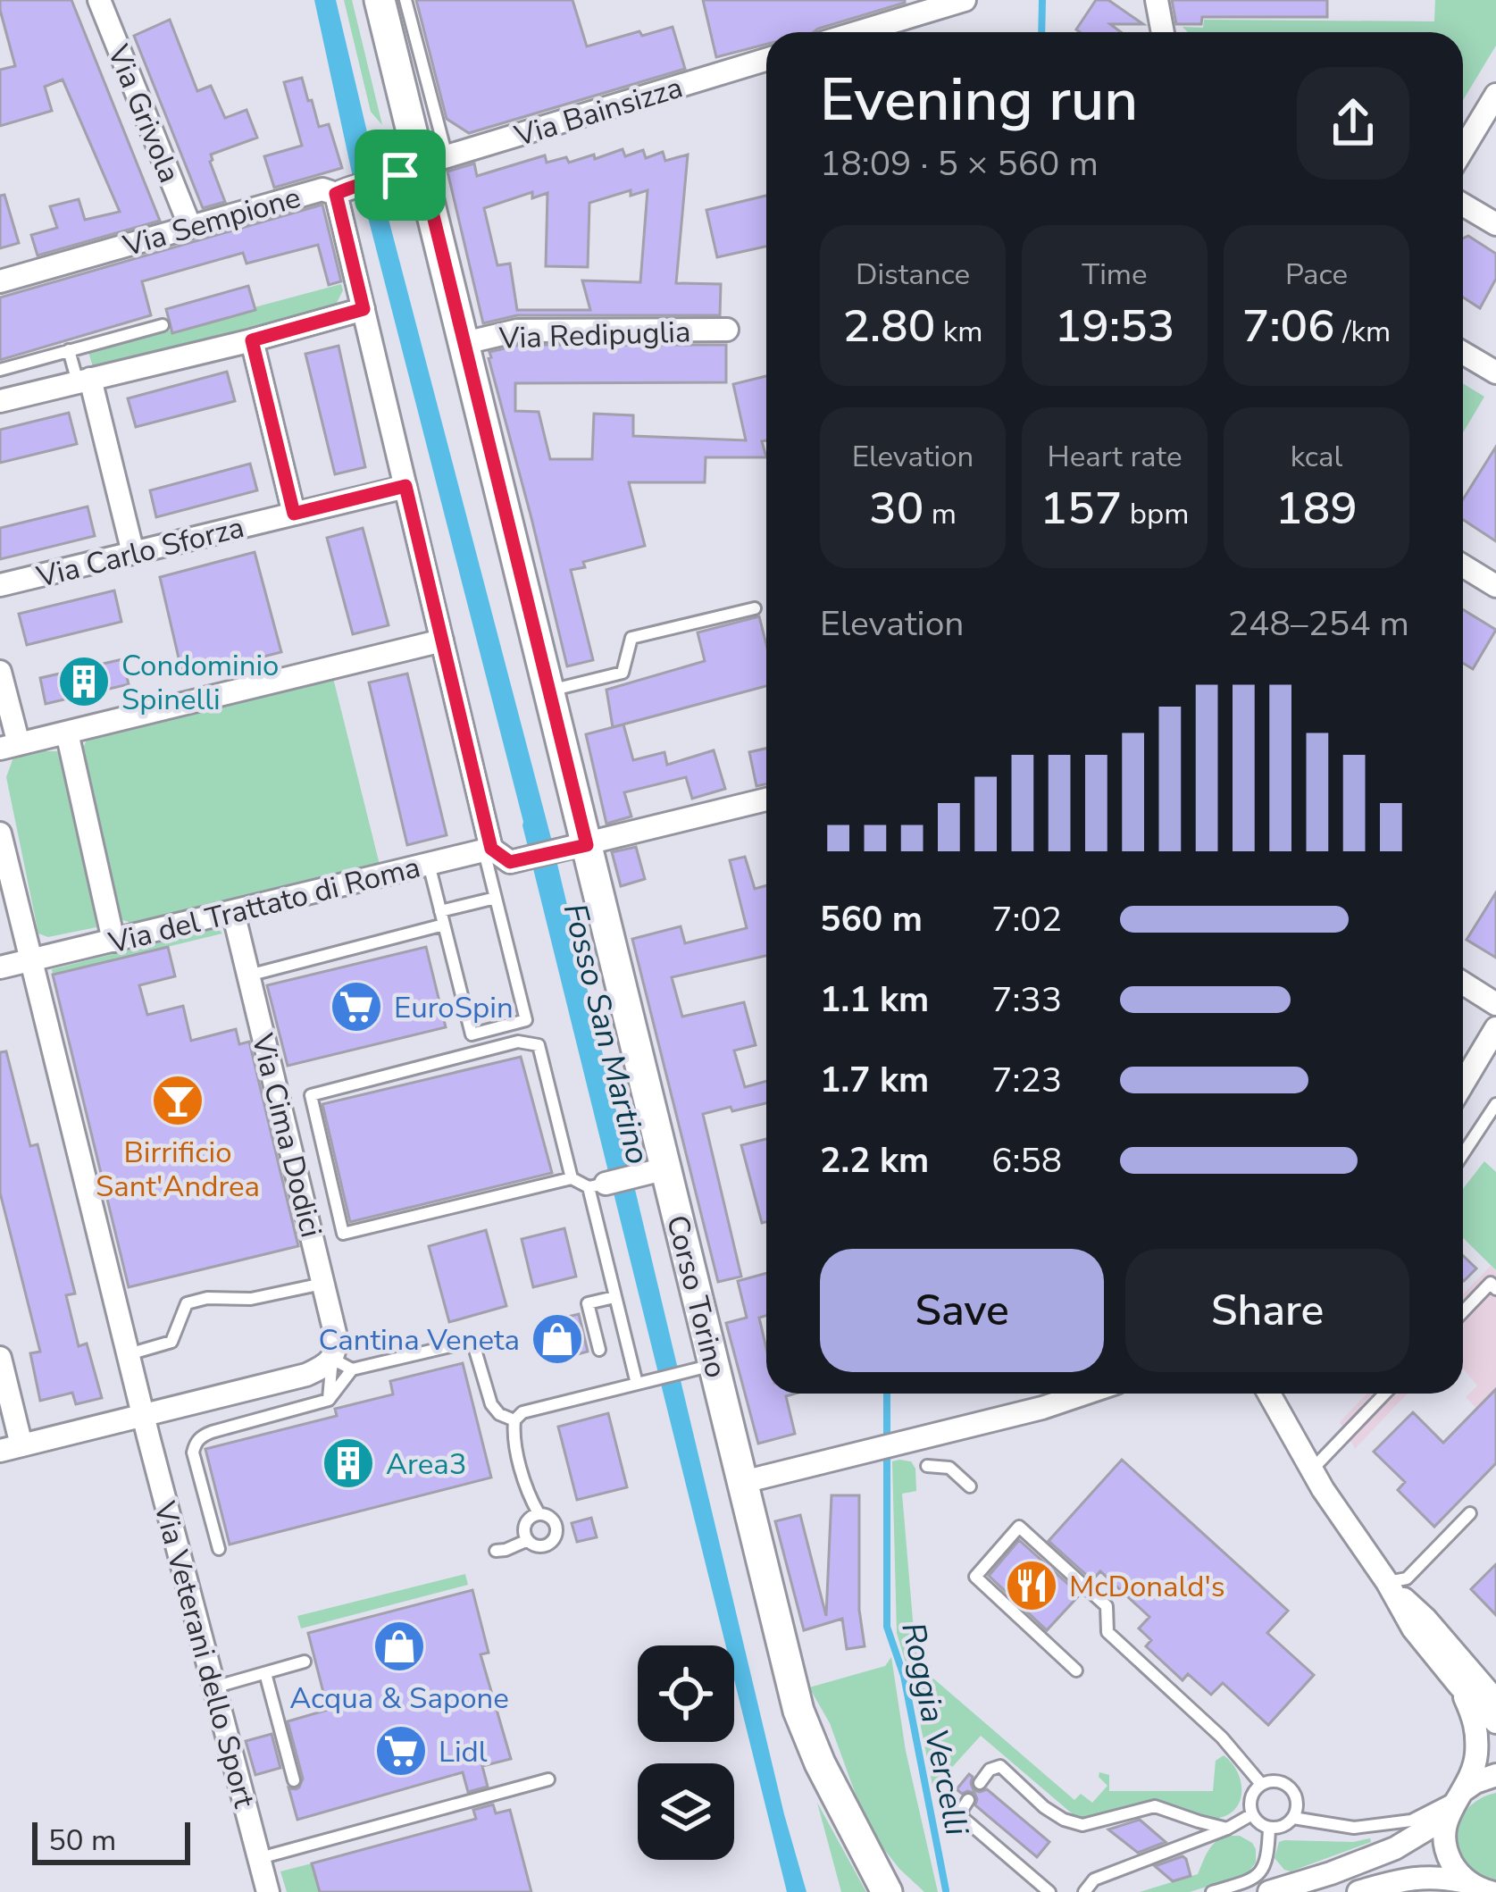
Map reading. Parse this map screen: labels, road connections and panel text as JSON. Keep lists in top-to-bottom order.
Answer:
{
  "streets": {
    "main road": ["Corso Torino"],
    "street": [
      "Via Bainsizza",
      "Via Grivola",
      "Via Sempione",
      "Via Redipuglia",
      "Via Carlo Sforza",
      "Via del Trattato di Roma",
      "Via Cima Dodici",
      "Via Veterani dello Sport"
    ]
  },
  "crossings": [
    ["Via Bainsizza", "Via Sempione"],
    ["Via Bainsizza", "Corso Torino"],
    ["Via Grivola", "Via Sempione"],
    ["Via Sempione", "Corso Torino"],
    ["Via Redipuglia", "Corso Torino"],
    ["Via del Trattato di Roma", "Via Cima Dodici"],
    ["Via del Trattato di Roma", "Via Veterani dello Sport"]
  ],
  "water": ["Fosso San Martino", "Roggia Vercelli"],
  "places": {
    "building": ["Condominio Spinelli", "Area3"],
    "supermarket": ["EuroSpin", "Lidl"],
    "bar": ["Birrificio Sant'Andrea"],
    "shop": ["Cantina Veneta", "Acqua & Sapone"],
    "restaurant": ["McDonald's"]
  },
  "scale_bar": "50 m",
  "page": {
    "heading": ["Evening run", "18:09 · 5 × 560 m"],
    "stats": [
      ["Distance", "2.80 km"],
      ["Time", "19:53"],
      ["Pace", "7:06 /km"],
      ["Elevation", "30 m"],
      ["Heart rate", "157 bpm"],
      ["kcal", "189"]
    ],
    "chart": ["Elevation", "248–254 m"],
    "list": [
      {
        "name": "560 m",
        "note": "7:02"
      },
      {
        "name": "1.1 km",
        "note": "7:33"
      },
      {
        "name": "1.7 km",
        "note": "7:23"
      },
      {
        "name": "2.2 km",
        "note": "6:58"
      }
    ],
    "buttons": ["Save", "Share"],
    "scale": "50 m"
  }
}
